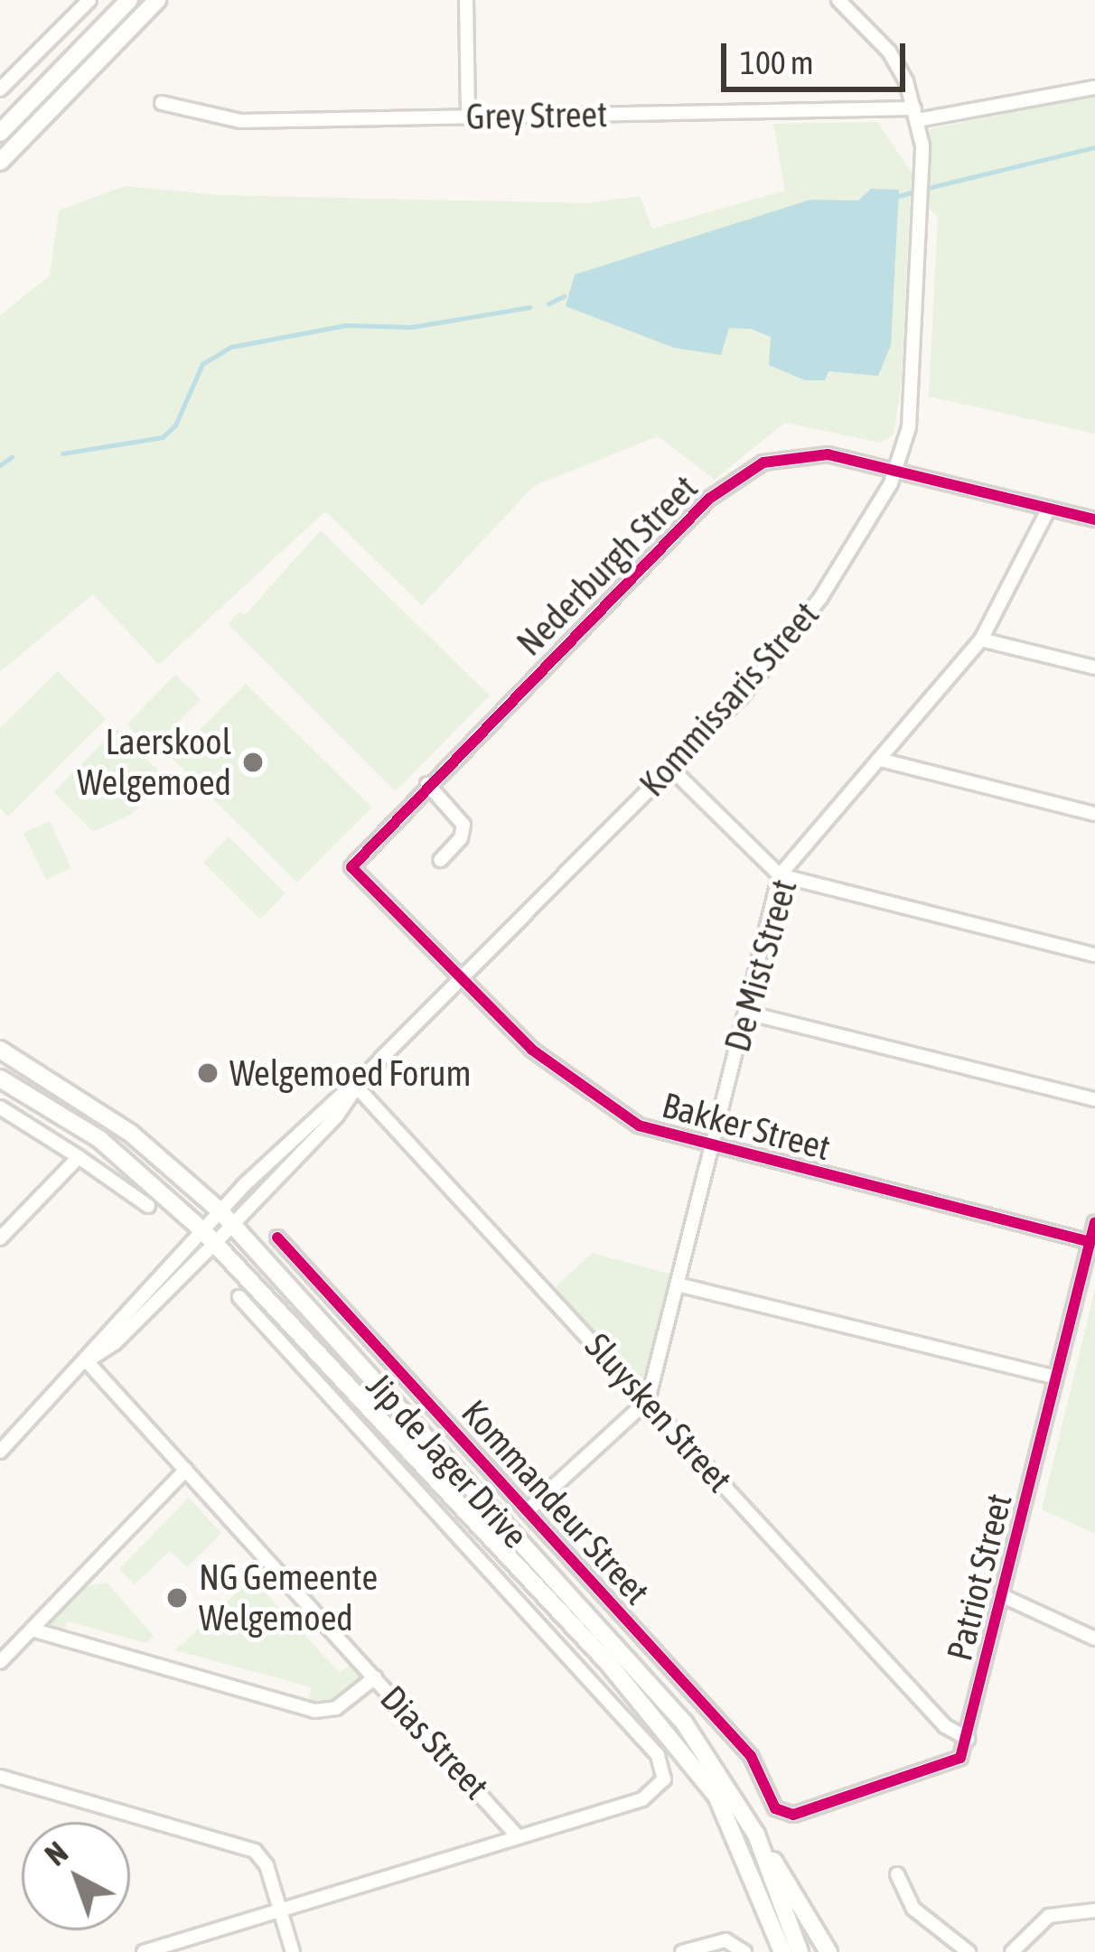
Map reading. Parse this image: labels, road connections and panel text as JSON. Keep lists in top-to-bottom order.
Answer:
{
  "streets": {
    "main road": ["Jip de Jager Drive"],
    "street": [
      "Grey Street",
      "Nederburgh Street",
      "Kommissaris Street",
      "De Mist Street",
      "Bakker Street",
      "Sluysken Street",
      "Kommandeur Street",
      "Patriot Street",
      "Dias Street"
    ]
  },
  "crossings": [
    ["Grey Street", "Kommissaris Street"],
    ["Nederburgh Street", "Kommissaris Street"],
    ["Nederburgh Street", "De Mist Street"],
    ["Nederburgh Street", "Bakker Street"],
    ["Kommissaris Street", "Bakker Street"],
    ["Kommissaris Street", "Sluysken Street"],
    ["Kommissaris Street", "Jip de Jager Drive"],
    ["Kommissaris Street", "Dias Street"],
    ["De Mist Street", "Bakker Street"],
    ["De Mist Street", "Sluysken Street"],
    ["Bakker Street", "Patriot Street"],
    ["Sluysken Street", "Kommandeur Street"],
    ["Sluysken Street", "Patriot Street"],
    ["Kommandeur Street", "Patriot Street"]
  ],
  "places": ["Laerskool Welgemoed", "Welgemoed Forum", "NG Gemeente Welgemoed"],
  "scale_bar": "100 m",
  "north": "top left"
}
